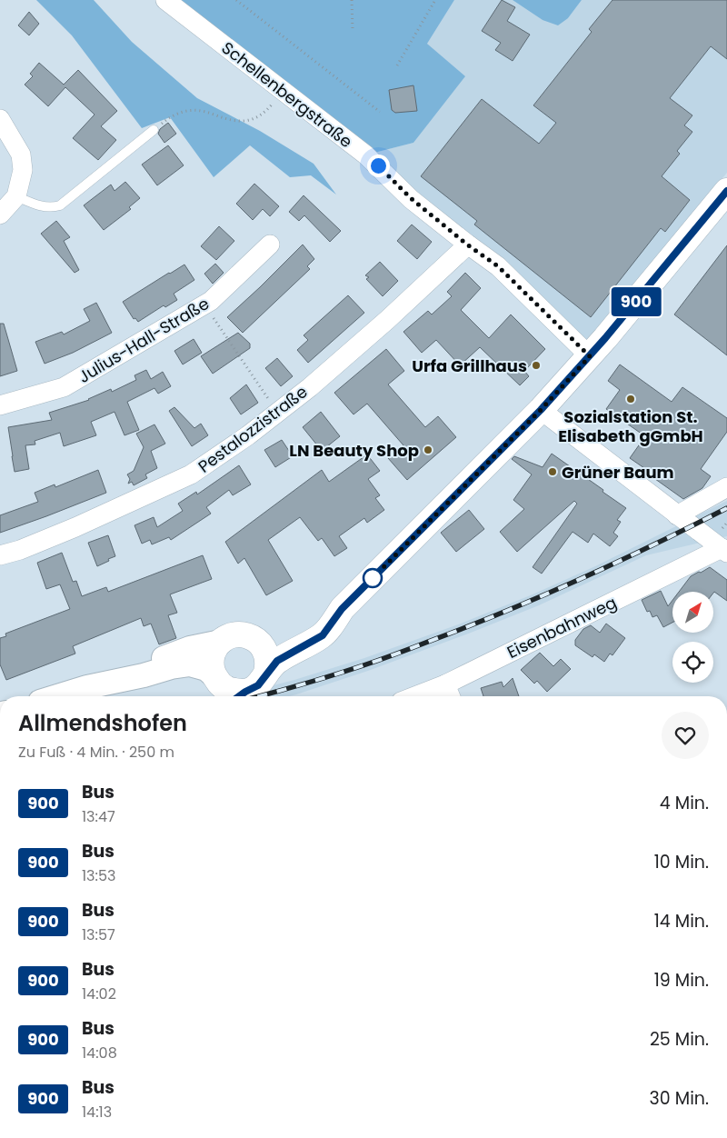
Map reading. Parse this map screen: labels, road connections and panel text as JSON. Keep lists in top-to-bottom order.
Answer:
{
  "streets": {
    "street": [
      "Schellenbergstraße",
      "Julius-Hall-Straße",
      "Pestalozzistraße",
      "Eisenbahnweg"
    ]
  },
  "crossings": [
    ["Schellenbergstraße", "Pestalozzistraße"]
  ],
  "places": [
    "Urfa Grillhaus",
    "Sozialstation St. Elisabeth gGmbH",
    "LN Beauty Shop",
    "Grüner Baum"
  ],
  "lines": ["bus line 900"],
  "north": "top right",
  "page": {
    "on_map": "900",
    "heading": ["Allmendshofen", "Zu Fuß · 4 Min. · 250 m"],
    "list": [
      {
        "mark": "900",
        "name": "Bus",
        "note": "13:47",
        "value": "4 Min."
      },
      {
        "mark": "900",
        "name": "Bus",
        "note": "13:53",
        "value": "10 Min."
      },
      {
        "mark": "900",
        "name": "Bus",
        "note": "13:57",
        "value": "14 Min."
      },
      {
        "mark": "900",
        "name": "Bus",
        "note": "14:02",
        "value": "19 Min."
      },
      {
        "mark": "900",
        "name": "Bus",
        "note": "14:08",
        "value": "25 Min."
      },
      {
        "mark": "900",
        "name": "Bus",
        "note": "14:13",
        "value": "30 Min."
      }
    ]
  }
}
